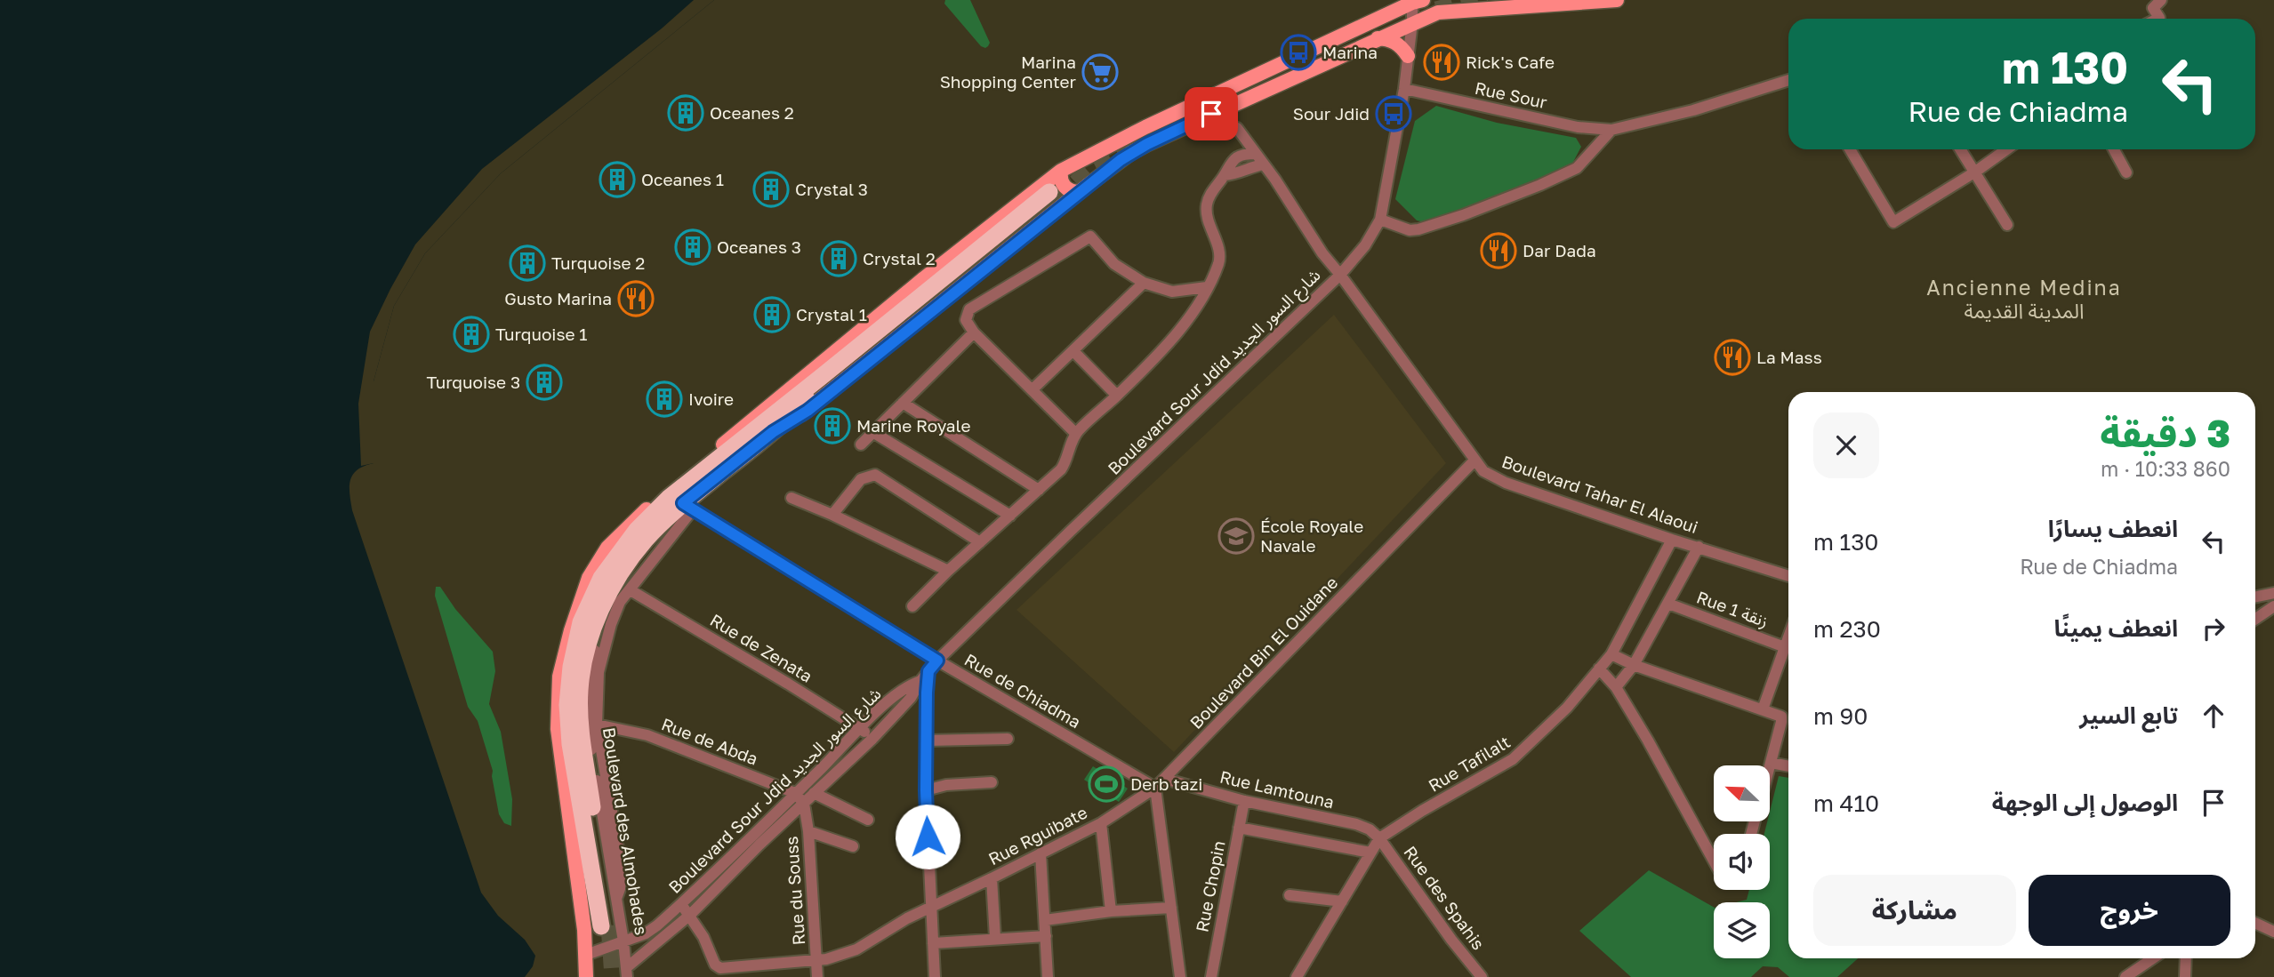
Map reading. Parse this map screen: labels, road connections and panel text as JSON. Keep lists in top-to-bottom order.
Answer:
{
  "streets": {
    "street": [
      "Rue Sour",
      "Boulevard Sour Jdid شارع السور الجديد",
      "Boulevard Tahar El Alaoui",
      "Rue 1 زنقة",
      "Rue de Zenata",
      "Boulevard Bin El Ouidane",
      "Rue de Chiadma",
      "Rue de Abda",
      "Rue Tafilalt",
      "Rue Lamtouna",
      "Boulevard des Almohades",
      "Rue Rguibate",
      "Rue Chopin",
      "Rue du Souss",
      "Rue des Spahis"
    ]
  },
  "crossings": [
    ["Rue Sour", "Boulevard Sour Jdid شارع السور الجديد"],
    ["Boulevard Sour Jdid شارع السور الجديد", "Boulevard Tahar El Alaoui"],
    ["Boulevard Sour Jdid شارع السور الجديد", "Rue de Zenata"],
    ["Boulevard Sour Jdid شارع السور الجديد", "Rue de Chiadma"],
    ["Boulevard Sour Jdid شارع السور الجديد", "Rue de Abda"],
    ["Boulevard Sour Jdid شارع السور الجديد", "Boulevard des Almohades"],
    ["Boulevard Sour Jdid شارع السور الجديد", "Rue Rguibate"],
    ["Boulevard Sour Jdid شارع السور الجديد", "Rue du Souss"],
    ["Boulevard Tahar El Alaoui", "Boulevard Bin El Ouidane"],
    ["Boulevard Tahar El Alaoui", "Rue Tafilalt"],
    ["Rue de Zenata", "Boulevard des Almohades"],
    ["Boulevard Bin El Ouidane", "Rue de Chiadma"],
    ["Boulevard Bin El Ouidane", "Rue Lamtouna"],
    ["Boulevard Bin El Ouidane", "Rue Rguibate"],
    ["Rue de Chiadma", "Rue Rguibate"],
    ["Rue de Abda", "Rue du Souss"],
    ["Rue Tafilalt", "Rue Lamtouna"],
    ["Rue Tafilalt", "Rue des Spahis"],
    ["Rue Lamtouna", "Rue Chopin"],
    ["Rue Lamtouna", "Rue des Spahis"],
    ["Rue Rguibate", "Rue du Souss"]
  ],
  "districts": ["Ancienne Medina المدينة القديمة"],
  "places": {
    "bus stop": ["Marina", "Sour Jdid"],
    "restaurant": [
      "Rick's Cafe",
      "Dar Dada",
      "Gusto Marina",
      "La Mass"
    ],
    "supermarket": ["Marina Shopping Center"],
    "building": [
      "Oceanes 2",
      "Oceanes 1",
      "Crystal 3",
      "Oceanes 3",
      "Crystal 2",
      "Turquoise 2",
      "Crystal 1",
      "Turquoise 1",
      "Turquoise 3",
      "Ivoire",
      "Marine Royale"
    ],
    "school or university": ["École Royale Navale"],
    "sports": ["Derb tazi"]
  },
  "north": "top left",
  "page": {
    "turn": ["130 m", "Rue de Chiadma"],
    "heading": ["3 دقيقة", "860 m · 10:33"],
    "list": [
      {
        "name": "انعطف يسارًا",
        "note": "Rue de Chiadma",
        "value": "130 m"
      },
      {
        "name": "انعطف يمينًا",
        "value": "230 m"
      },
      {
        "name": "تابع السير",
        "value": "90 m"
      },
      {
        "name": "الوصول إلى الوجهة",
        "value": "410 m"
      }
    ],
    "buttons": ["خروج", "مشاركة"]
  }
}
